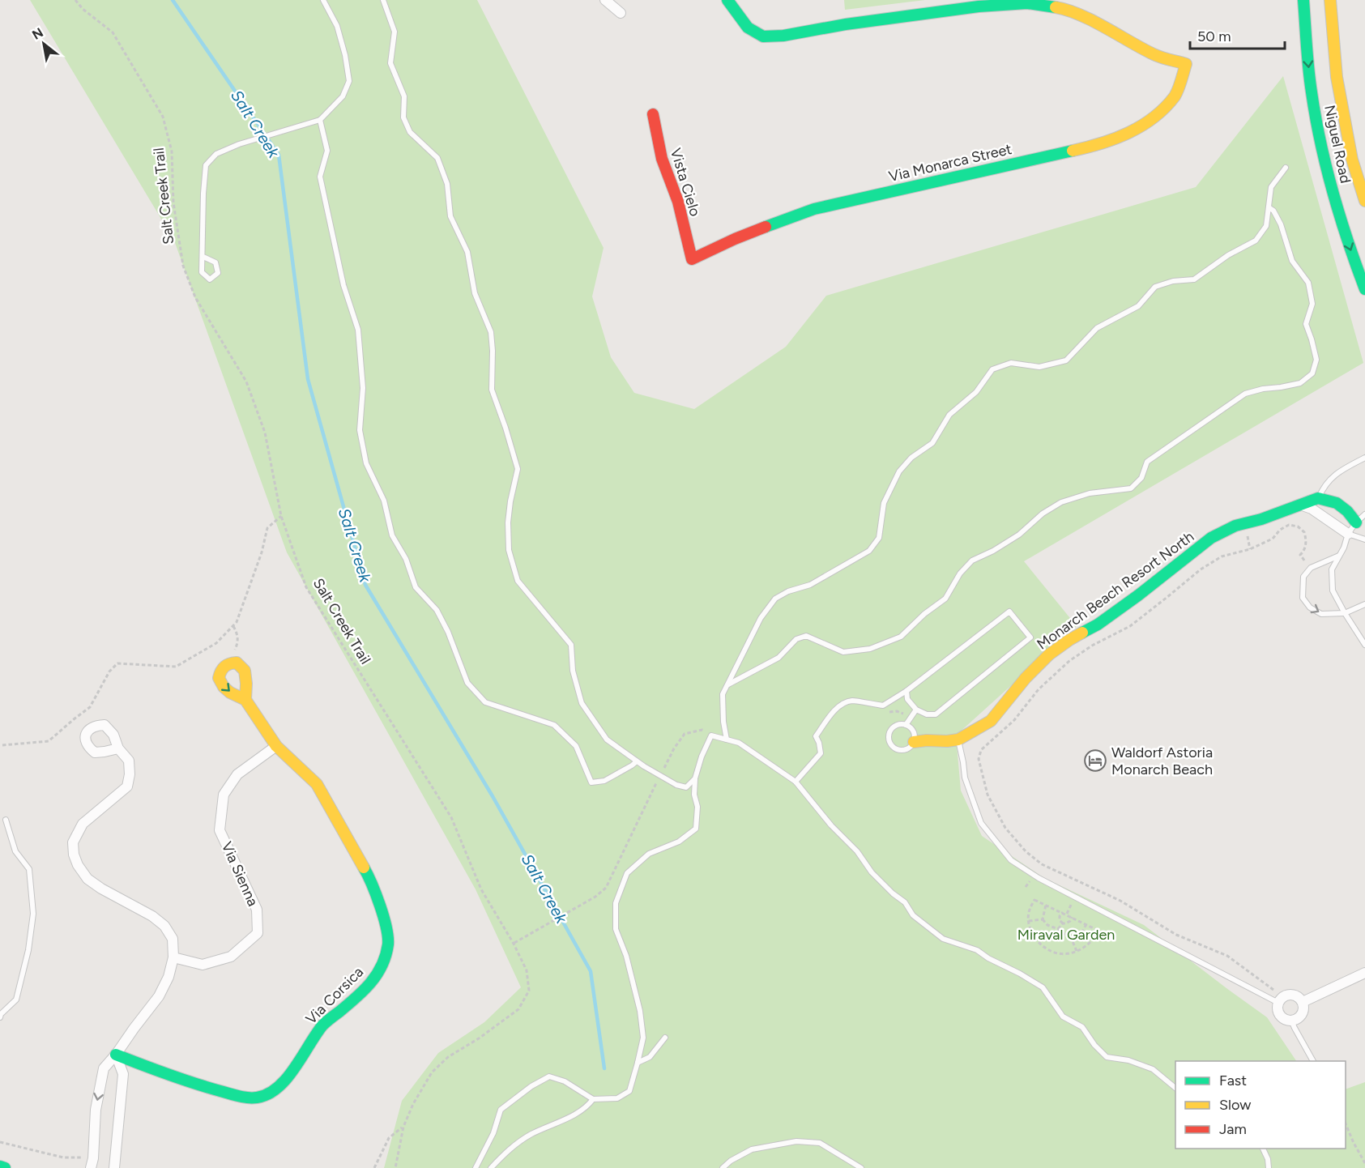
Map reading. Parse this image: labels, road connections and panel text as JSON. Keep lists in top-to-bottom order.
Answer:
{
  "streets": {
    "main road": [
      "Niguel Road",
      "Via Monarca Street",
      "Vista Cielo",
      "Monarch Beach Resort North",
      "Via Corsica"
    ],
    "street": ["Via Sienna"],
    "path": ["Salt Creek Trail"]
  },
  "crossings": [
    ["Via Monarca Street", "Vista Cielo"],
    ["Via Sienna", "Via Corsica"]
  ],
  "water": ["Salt Creek"],
  "parks": ["Miraval Garden"],
  "places": {
    "hotel": ["Waldorf Astoria Monarch Beach"]
  },
  "legend": ["Fast", "Slow", "Jam"],
  "scale_bar": "50 m",
  "north": "top left"
}
